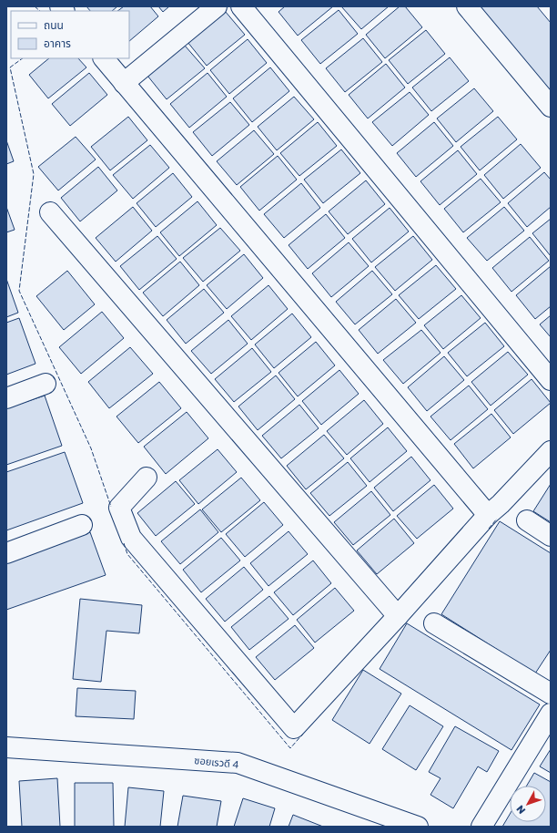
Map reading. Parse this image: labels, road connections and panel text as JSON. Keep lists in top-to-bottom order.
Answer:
{
  "streets": {
    "street": ["ซอยเรวดี 4"]
  },
  "legend": ["ถนน", "อาคาร"],
  "north": "bottom left"
}
